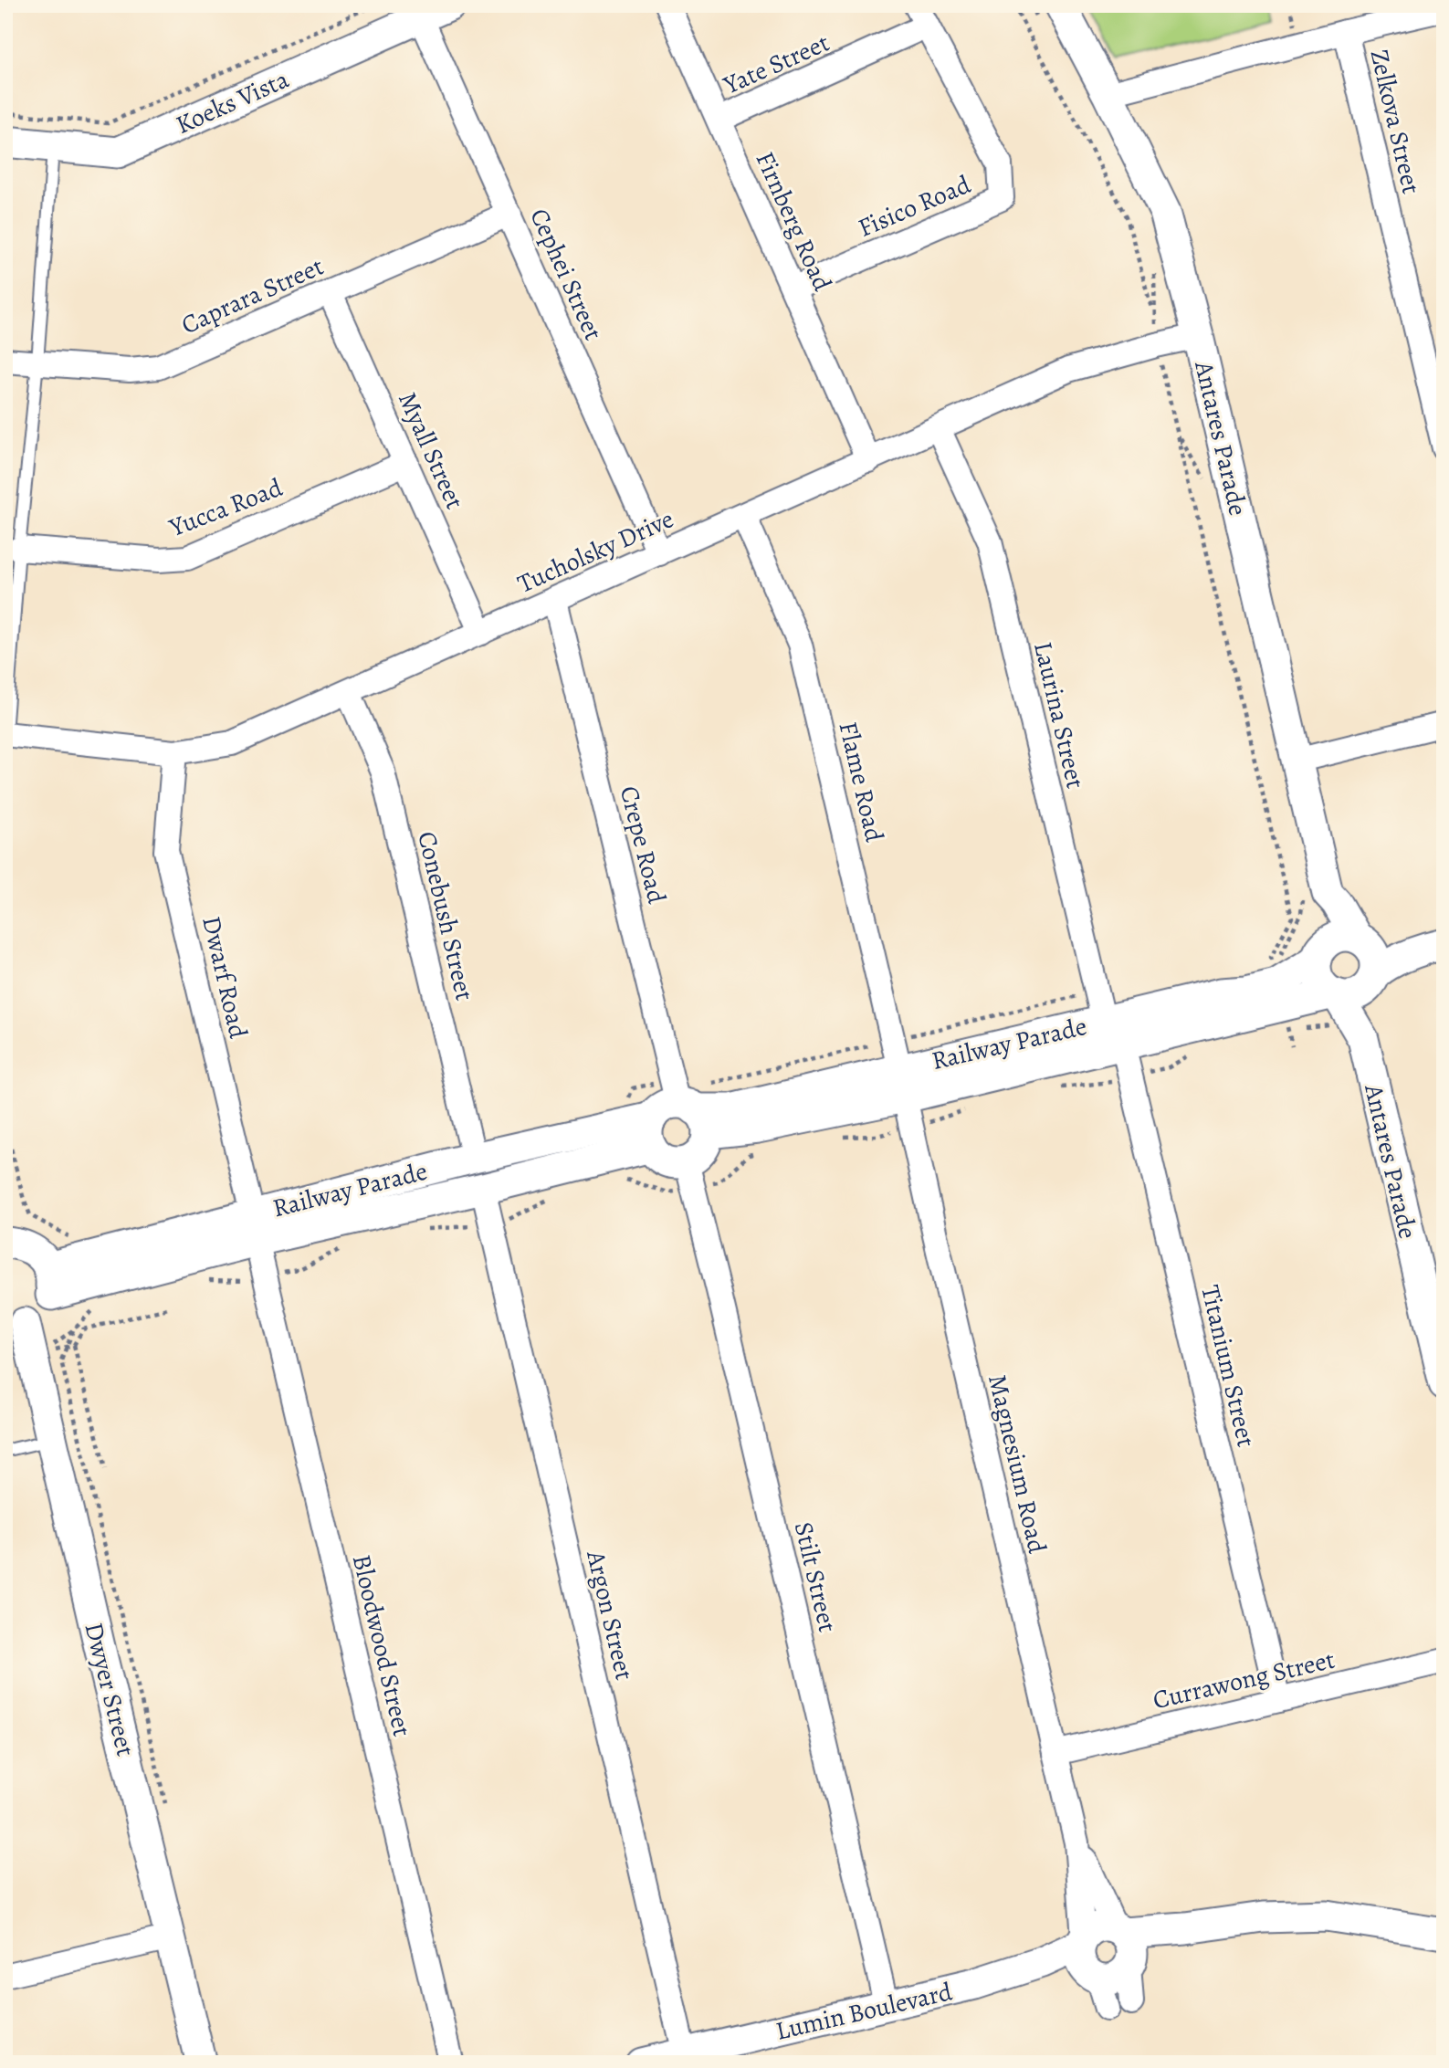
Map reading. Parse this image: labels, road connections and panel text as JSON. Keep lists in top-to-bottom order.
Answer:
{
  "streets": {
    "street": [
      "Yate Street",
      "Koeks Vista",
      "Zelkova Street",
      "Fisico Road",
      "Firnberg Road",
      "Cephei Street",
      "Caprara Street",
      "Antares Parade",
      "Myall Street",
      "Yucca Road",
      "Tucholsky Drive",
      "Laurina Street",
      "Flame Road",
      "Crepe Road",
      "Conebush Street",
      "Dwarf Road",
      "Railway Parade",
      "Titanium Street",
      "Magnesium Road",
      "Stilt Street",
      "Argon Street",
      "Bloodwood Street",
      "Currawong Street",
      "Dwyer Street",
      "Lumin Boulevard"
    ]
  },
  "crossings": [
    ["Yate Street", "Fisico Road"],
    ["Yate Street", "Firnberg Road"],
    ["Koeks Vista", "Cephei Street"],
    ["Fisico Road", "Firnberg Road"],
    ["Firnberg Road", "Tucholsky Drive"],
    ["Cephei Street", "Caprara Street"],
    ["Cephei Street", "Tucholsky Drive"],
    ["Caprara Street", "Myall Street"],
    ["Antares Parade", "Tucholsky Drive"],
    ["Antares Parade", "Railway Parade"],
    ["Myall Street", "Yucca Road"],
    ["Myall Street", "Tucholsky Drive"],
    ["Tucholsky Drive", "Laurina Street"],
    ["Tucholsky Drive", "Flame Road"],
    ["Tucholsky Drive", "Crepe Road"],
    ["Tucholsky Drive", "Conebush Street"],
    ["Tucholsky Drive", "Dwarf Road"],
    ["Laurina Street", "Railway Parade"],
    ["Flame Road", "Railway Parade"],
    ["Crepe Road", "Railway Parade"],
    ["Conebush Street", "Railway Parade"],
    ["Dwarf Road", "Railway Parade"],
    ["Dwarf Road", "Bloodwood Street"],
    ["Railway Parade", "Titanium Street"],
    ["Railway Parade", "Magnesium Road"],
    ["Railway Parade", "Argon Street"],
    ["Railway Parade", "Bloodwood Street"],
    ["Titanium Street", "Currawong Street"],
    ["Magnesium Road", "Currawong Street"],
    ["Magnesium Road", "Lumin Boulevard"],
    ["Stilt Street", "Lumin Boulevard"],
    ["Argon Street", "Lumin Boulevard"]
  ]
}
